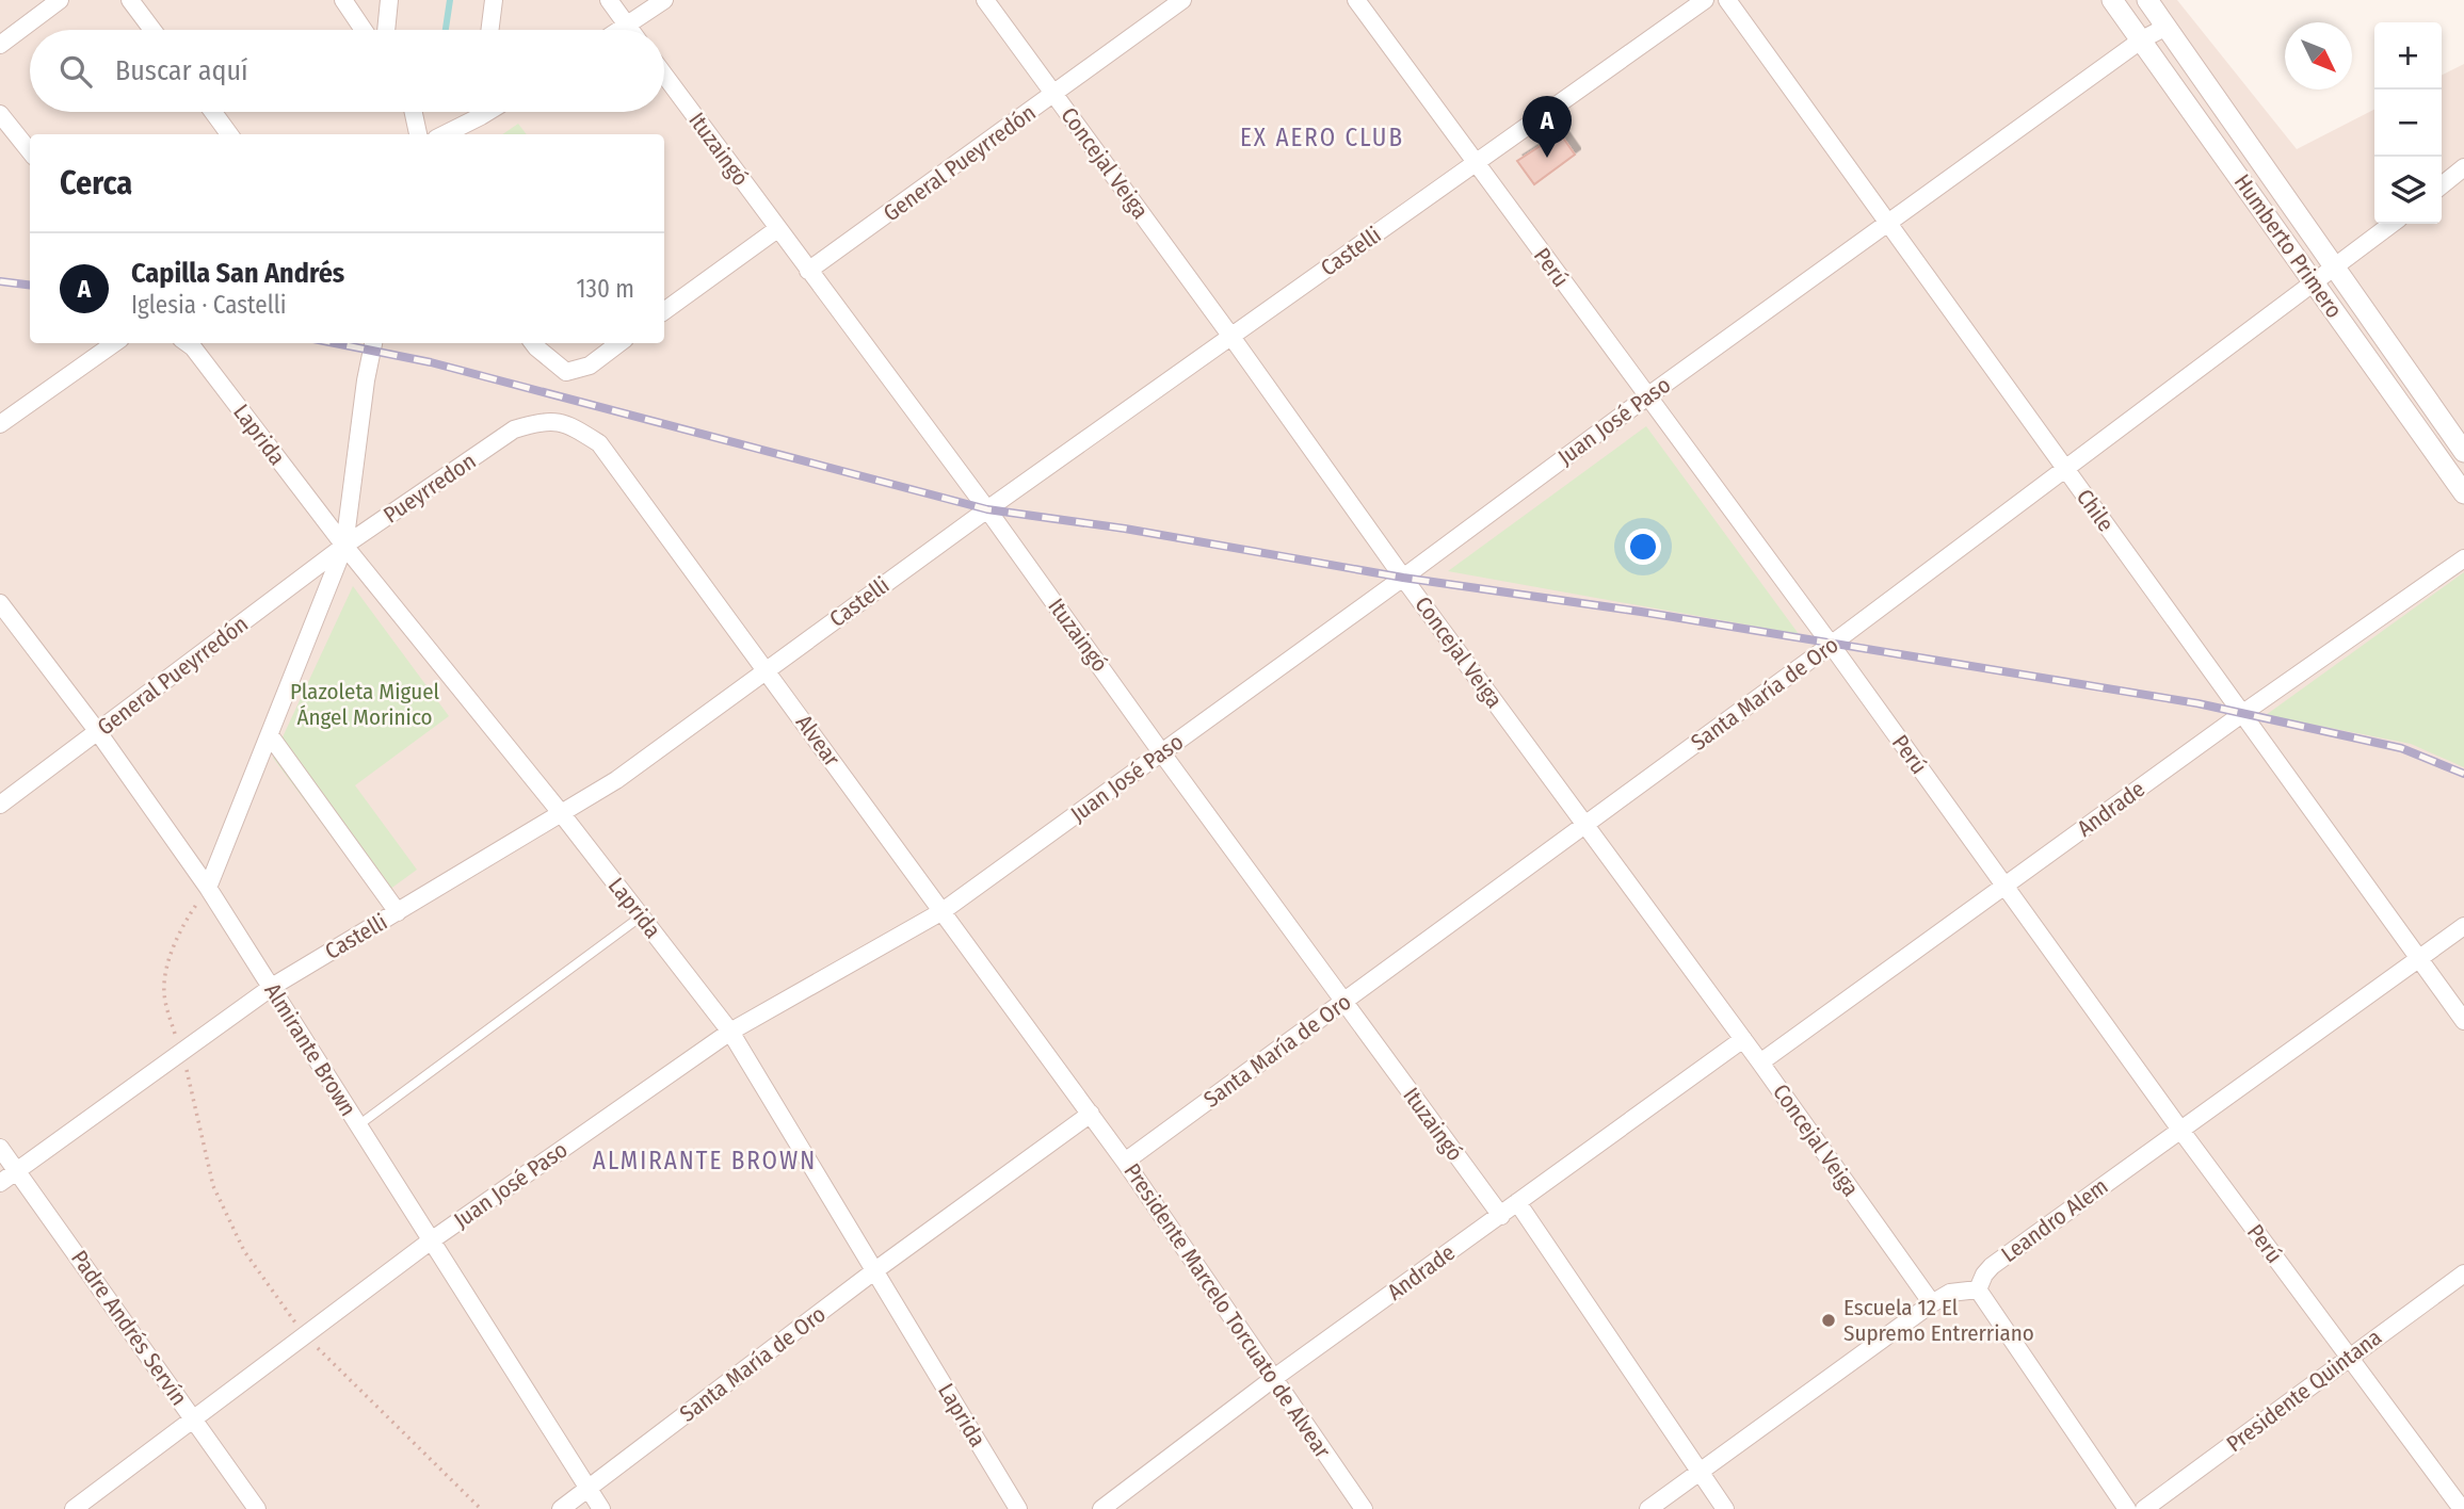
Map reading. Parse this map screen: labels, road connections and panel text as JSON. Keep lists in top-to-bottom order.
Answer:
{
  "streets": {
    "street": [
      "Ituzaingó",
      "General Pueyrredón",
      "Concejal Veiga",
      "Humberto Primero",
      "Castelli",
      "Perú",
      "Juan José Paso",
      "Laprida",
      "Pueyrredon",
      "Chile",
      "Santa María de Oro",
      "Alvear",
      "Andrade",
      "Almirante Brown",
      "Leandro Alem",
      "Presidente Marcelo Torcuato de Alvear",
      "Padre Andrés Servín",
      "Presidente Quintana"
    ]
  },
  "crossings": [
    ["Ituzaingó", "General Pueyrredón"],
    ["Ituzaingó", "Castelli"],
    ["Ituzaingó", "Juan José Paso"],
    ["Ituzaingó", "Santa María de Oro"],
    ["Ituzaingó", "Andrade"],
    ["General Pueyrredón", "Concejal Veiga"],
    ["General Pueyrredón", "Laprida"],
    ["General Pueyrredón", "Pueyrredon"],
    ["General Pueyrredón", "Almirante Brown"],
    ["Concejal Veiga", "Castelli"],
    ["Concejal Veiga", "Juan José Paso"],
    ["Concejal Veiga", "Santa María de Oro"],
    ["Concejal Veiga", "Andrade"],
    ["Humberto Primero", "Juan José Paso"],
    ["Humberto Primero", "Santa María de Oro"],
    ["Castelli", "Perú"],
    ["Castelli", "Laprida"],
    ["Castelli", "Alvear"],
    ["Castelli", "Almirante Brown"],
    ["Castelli", "Padre Andrés Servín"],
    ["Perú", "Juan José Paso"],
    ["Perú", "Santa María de Oro"],
    ["Perú", "Andrade"],
    ["Perú", "Leandro Alem"],
    ["Perú", "Presidente Quintana"],
    ["Juan José Paso", "Laprida"],
    ["Juan José Paso", "Chile"],
    ["Juan José Paso", "Alvear"],
    ["Juan José Paso", "Almirante Brown"],
    ["Juan José Paso", "Padre Andrés Servín"],
    ["Laprida", "Pueyrredon"],
    ["Laprida", "Santa María de Oro"],
    ["Pueyrredon", "Alvear"],
    ["Chile", "Santa María de Oro"],
    ["Chile", "Andrade"],
    ["Chile", "Leandro Alem"],
    ["Santa María de Oro", "Alvear"],
    ["Santa María de Oro", "Almirante Brown"],
    ["Santa María de Oro", "Presidente Marcelo Torcuato de Alvear"],
    ["Alvear", "Presidente Marcelo Torcuato de Alvear"],
    ["Andrade", "Presidente Marcelo Torcuato de Alvear"]
  ],
  "districts": ["EX AERO CLUB", "ALMIRANTE BROWN"],
  "parks": ["Plazoleta Miguel Ángel Morinico"],
  "places": ["Escuela 12 El Supremo Entrerriano"],
  "north": "bottom right",
  "page": {
    "map_buttons": ["+", "−"],
    "search": "Buscar aquí",
    "pins": "A",
    "heading": "Cerca",
    "list": [
      {
        "mark": "A",
        "name": "Capilla San Andrés",
        "note": "Iglesia · Castelli",
        "value": "130 m"
      }
    ]
  }
}
